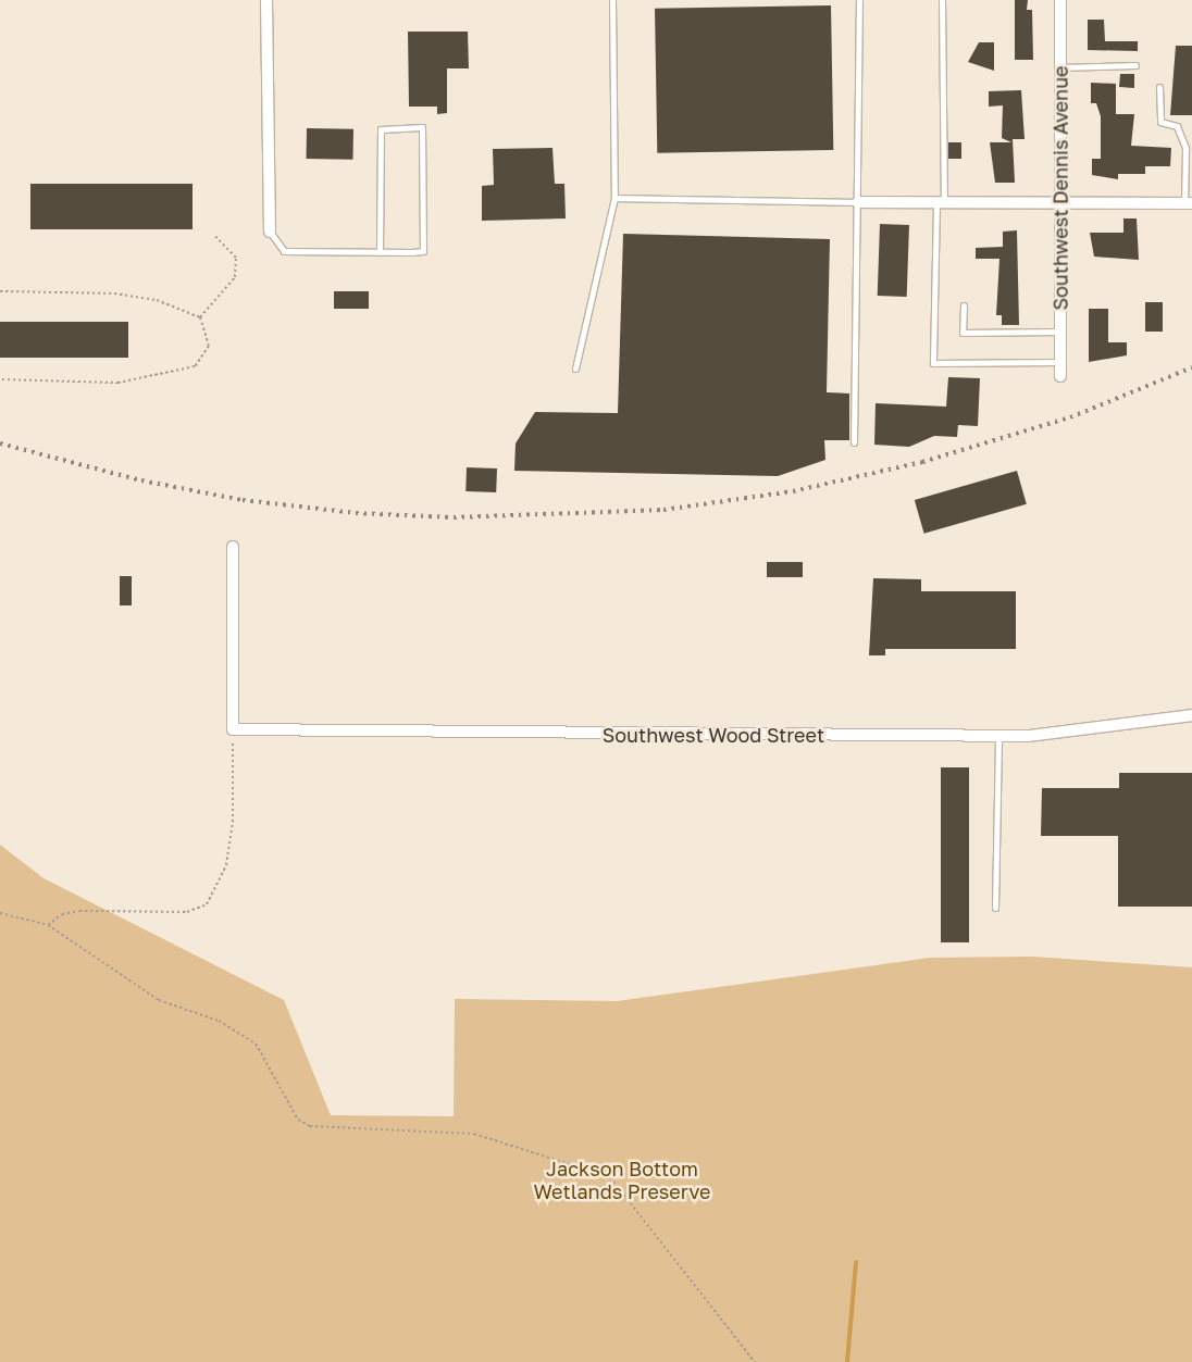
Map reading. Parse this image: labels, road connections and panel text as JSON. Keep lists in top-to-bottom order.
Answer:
{
  "streets": {
    "street": ["Southwest Dennis Avenue", "Southwest Wood Street"]
  },
  "parks": ["Jackson Bottom Wetlands Preserve"]
}
